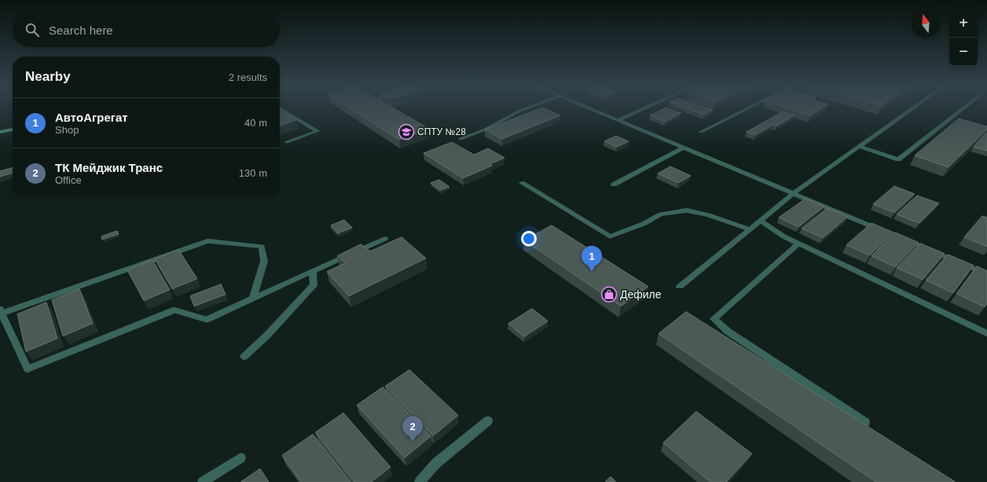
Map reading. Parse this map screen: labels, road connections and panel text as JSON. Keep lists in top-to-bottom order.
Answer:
{
  "places": {
    "school or university": ["СПТУ №28"],
    "shop": ["Дефиле"]
  },
  "north": "top",
  "page": {
    "map_buttons": ["+", "−"],
    "search": "Search here",
    "heading": ["Nearby", "2 results"],
    "list": [
      {
        "mark": "1",
        "name": "АвтоАгрегат",
        "note": "Shop",
        "value": "40 m"
      },
      {
        "mark": "2",
        "name": "ТК Мейджик Транс",
        "note": "Office",
        "value": "130 m"
      }
    ],
    "pins": ["1", "2"]
  }
}
